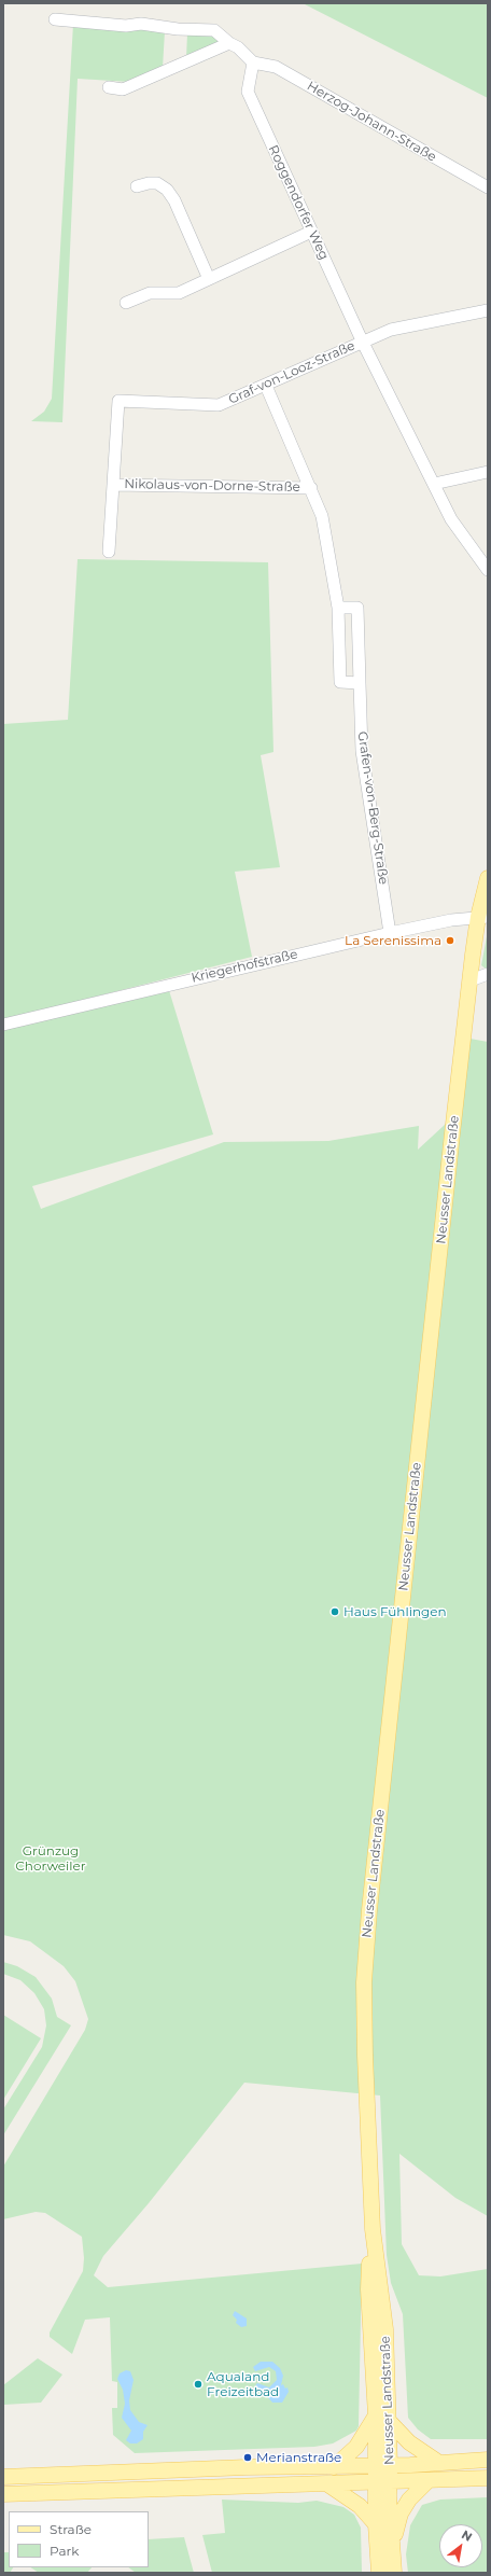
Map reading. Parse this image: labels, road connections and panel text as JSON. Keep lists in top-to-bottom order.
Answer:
{
  "streets": {
    "main road": ["Neusser Landstraße"],
    "street": [
      "Herzog-Johann-Straße",
      "Roggendorfer Weg",
      "Graf-von-Looz-Straße",
      "Nikolaus-von-Dorne-Straße",
      "Grafen-von-Berg-Straße",
      "Kriegerhofstraße"
    ]
  },
  "crossings": [
    ["Herzog-Johann-Straße", "Roggendorfer Weg"],
    ["Roggendorfer Weg", "Graf-von-Looz-Straße"],
    ["Graf-von-Looz-Straße", "Nikolaus-von-Dorne-Straße"],
    ["Grafen-von-Berg-Straße", "Kriegerhofstraße"],
    ["Kriegerhofstraße", "Neusser Landstraße"]
  ],
  "parks": ["Grünzug Chorweiler"],
  "places": [
    "La Serenissima",
    "Haus Fühlingen",
    "Aqualand Freizeitbad",
    "Merianstraße"
  ],
  "legend": ["Straße", "Park"],
  "north": "top right"
}
